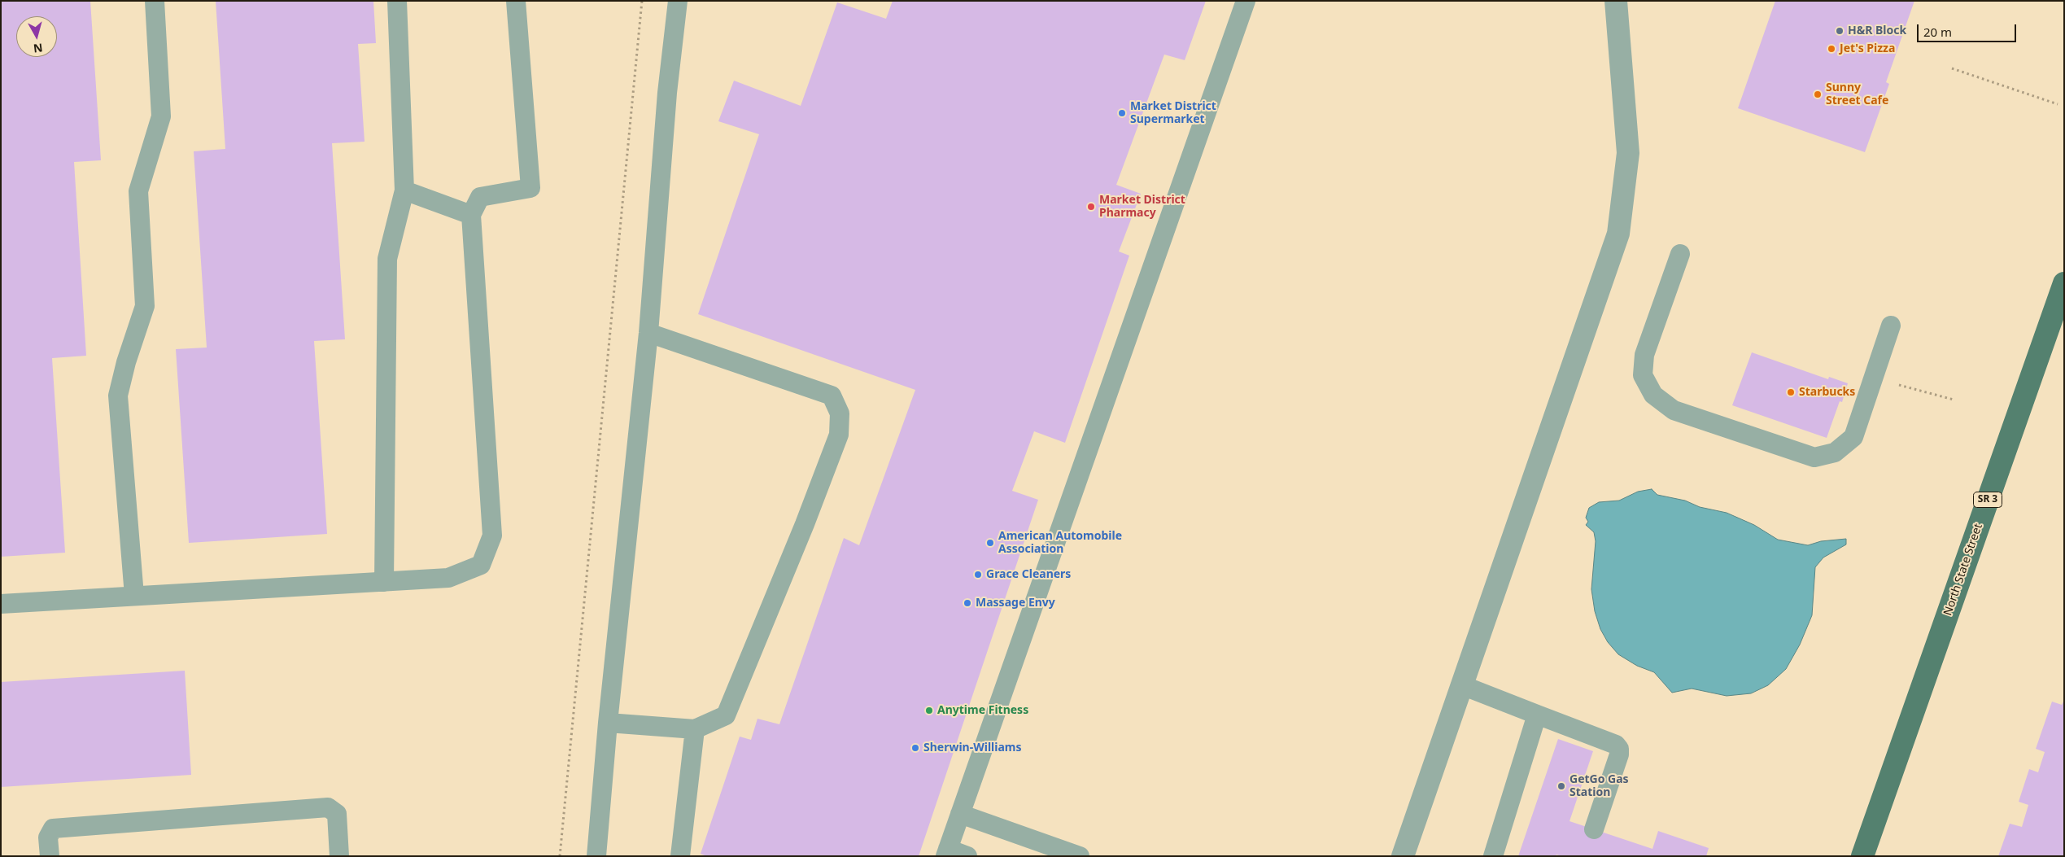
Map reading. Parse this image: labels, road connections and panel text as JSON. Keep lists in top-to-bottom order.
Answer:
{
  "streets": {
    "main road": ["SR 3", "North State Street"]
  },
  "places": [
    "H&R Block",
    "Jet's Pizza",
    "Sunny Street Cafe",
    "Market District Supermarket",
    "Market District Pharmacy",
    "Starbucks",
    "American Automobile Association",
    "Grace Cleaners",
    "Massage Envy",
    "Anytime Fitness",
    "Sherwin-Williams",
    "GetGo Gas Station"
  ],
  "scale_bar": "20 m",
  "north": "bottom"
}
